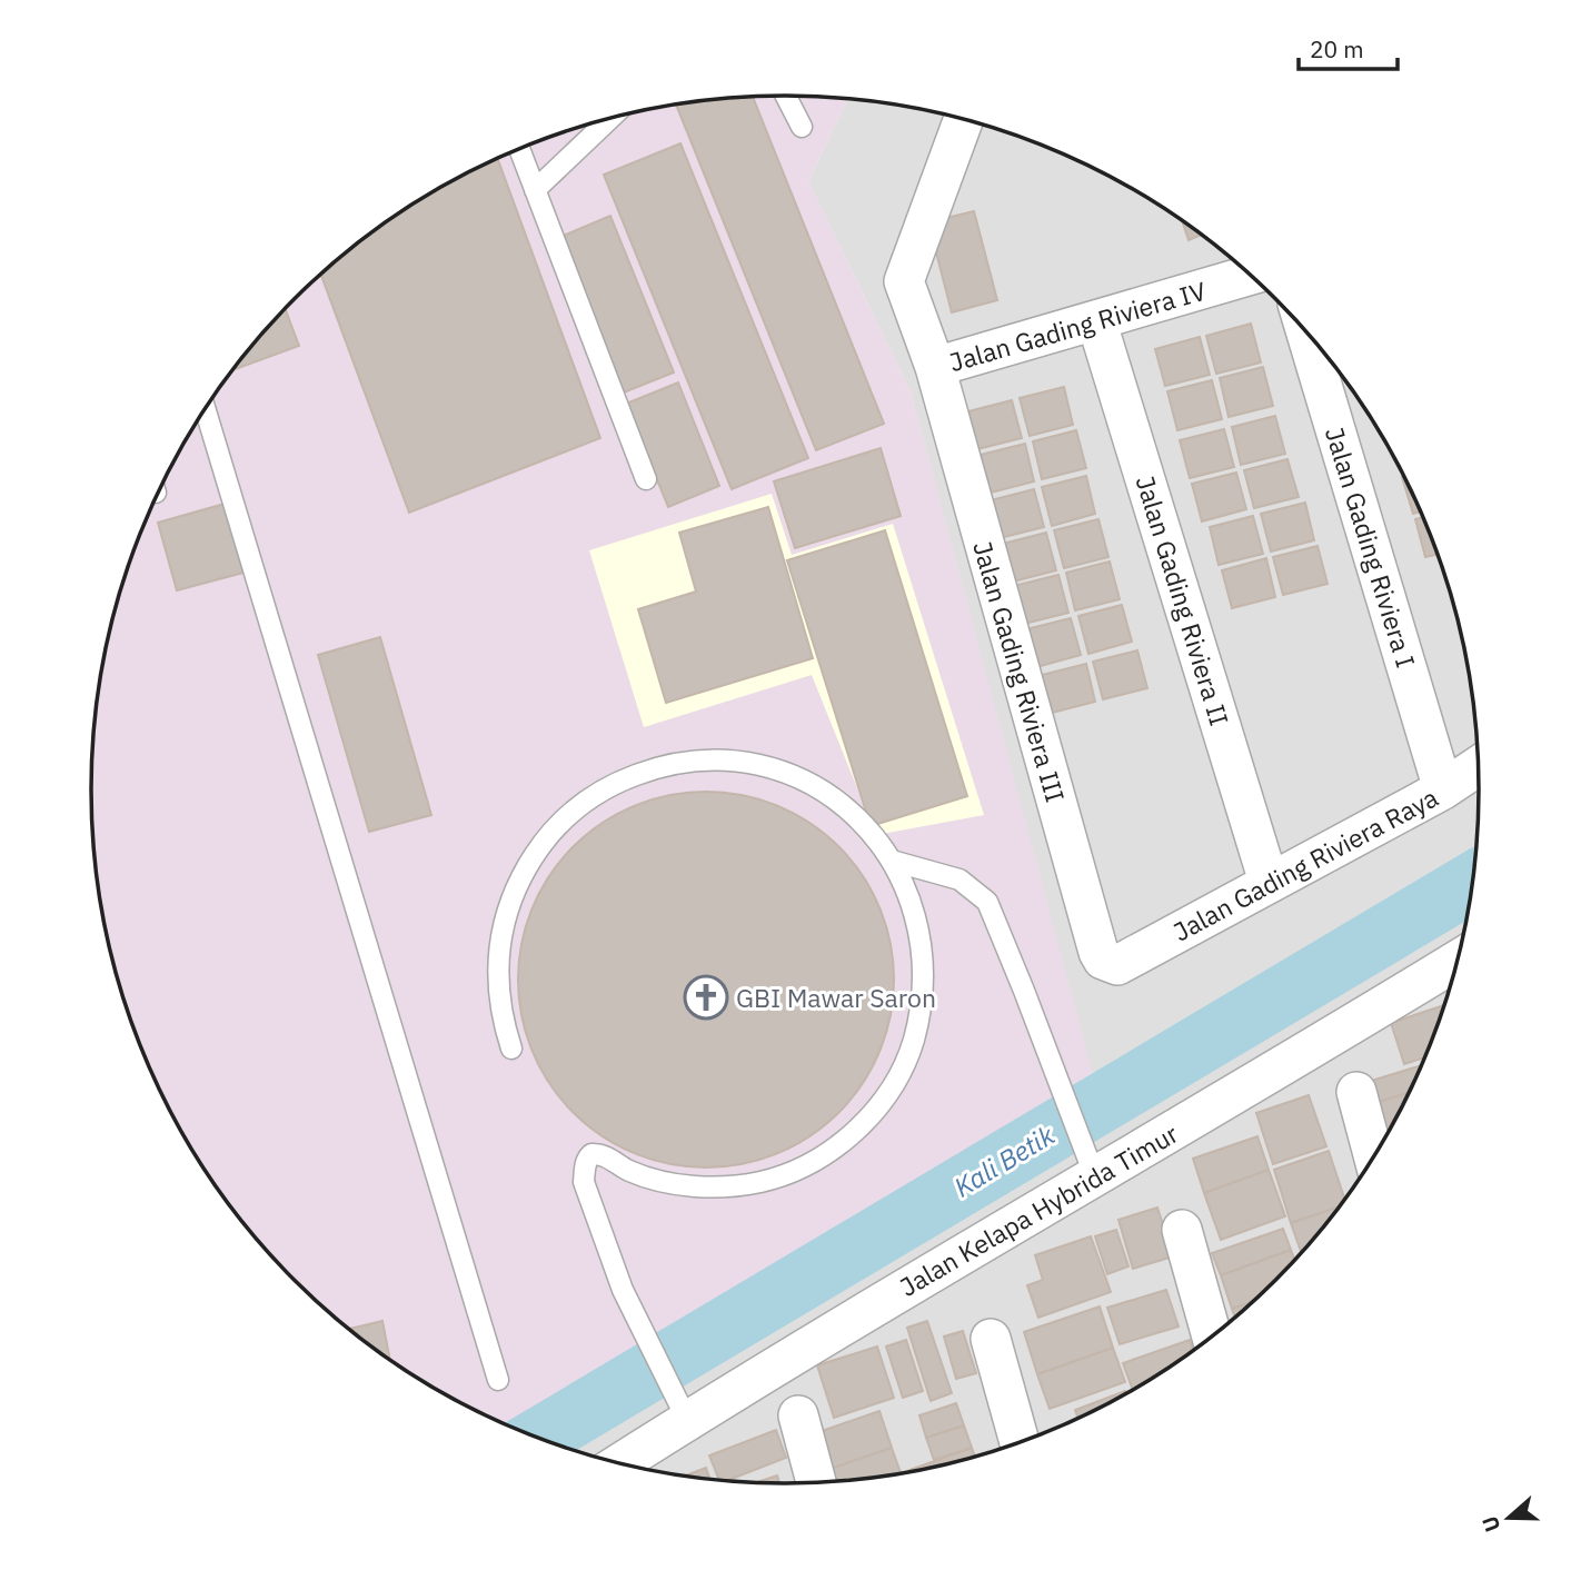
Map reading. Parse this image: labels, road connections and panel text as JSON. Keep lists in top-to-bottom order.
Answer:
{
  "streets": {
    "street": [
      "Jalan Gading Riviera IV",
      "Jalan Gading Riviera I",
      "Jalan Gading Riviera II",
      "Jalan Gading Riviera III",
      "Jalan Gading Riviera Raya",
      "Jalan Kelapa Hybrida Timur"
    ]
  },
  "crossings": [
    ["Jalan Gading Riviera IV", "Jalan Gading Riviera II"],
    ["Jalan Gading Riviera IV", "Jalan Gading Riviera III"],
    ["Jalan Gading Riviera I", "Jalan Gading Riviera Raya"],
    ["Jalan Gading Riviera II", "Jalan Gading Riviera Raya"],
    ["Jalan Gading Riviera III", "Jalan Gading Riviera Raya"]
  ],
  "water": ["Kali Betik"],
  "places": {
    "church": ["GBI Mawar Saron"]
  },
  "scale_bar": "20 m",
  "north": "left"
}
